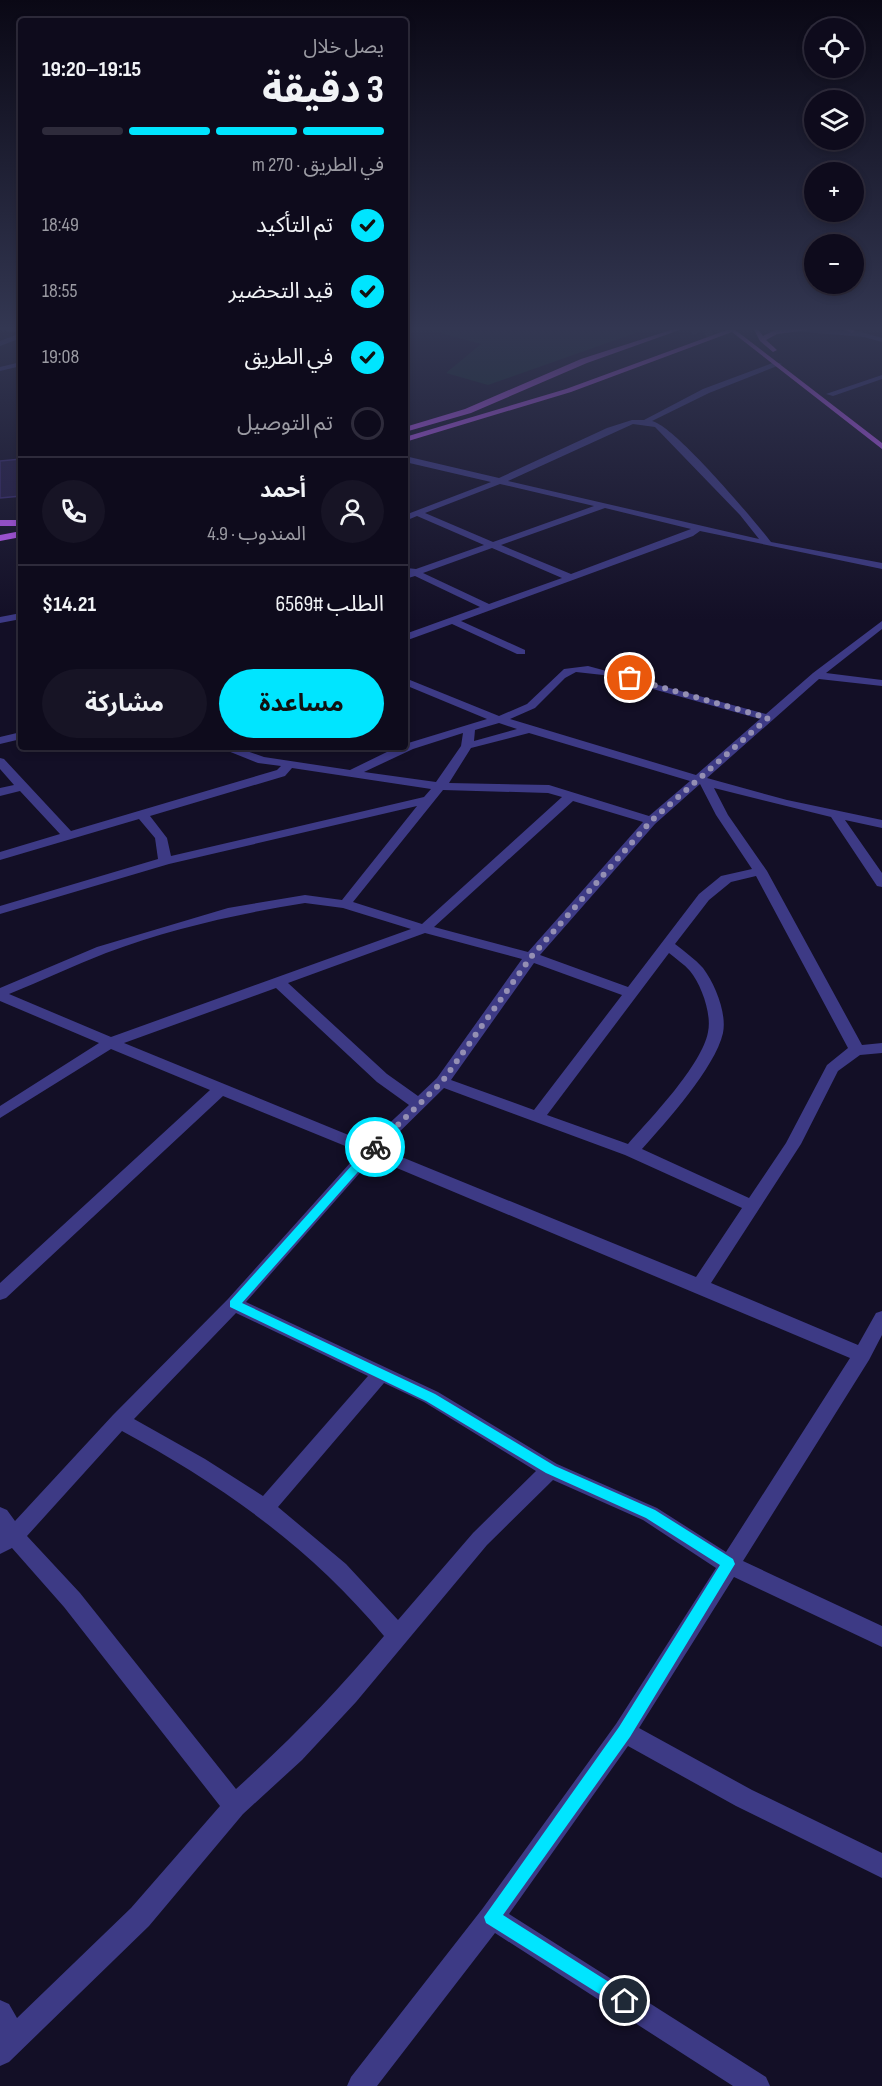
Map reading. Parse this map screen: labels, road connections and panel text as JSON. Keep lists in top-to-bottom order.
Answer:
{
  "page": {
    "map_buttons": ["+", "−"],
    "heading": ["3 دقيقة", "يصل خلال", "19:15–19:20"],
    "panel": [
      "أحمد",
      "المندوب · 4.9",
      "الطلب #6569",
      "$14.21"
    ],
    "bar": "في الطريق · 270 m",
    "list": [
      ["تم التأكيد", "18:49"],
      ["قيد التحضير", "18:55"],
      ["في الطريق", "19:08"],
      "تم التوصيل"
    ],
    "buttons": ["مساعدة", "مشاركة"]
  }
}
